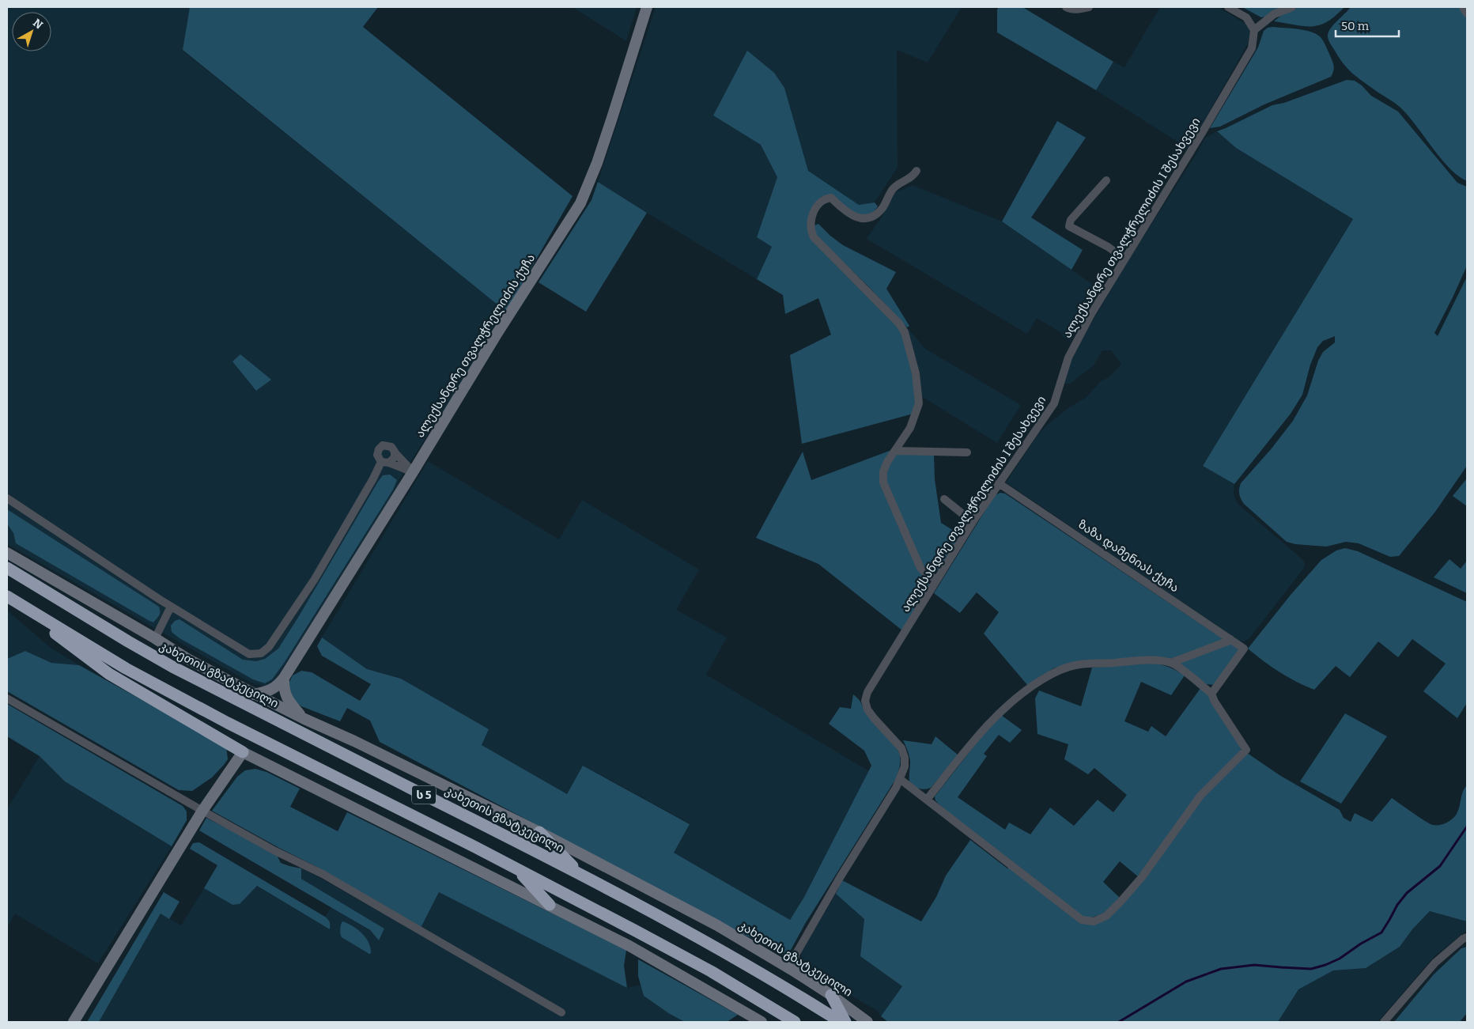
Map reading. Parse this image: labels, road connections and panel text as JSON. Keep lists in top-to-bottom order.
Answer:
{
  "streets": {
    "highway": ["კახეთის გზატკეცილი", "ს 5"],
    "street": ["ალექსანდრე თვალჭრელიძის I შესახვევი", "ალექსანდრე თვალჭრელიძის ქუჩა", "ზაზა დამენიას ქუჩა"]
  },
  "crossings": [
    ["ალექსანდრე თვალჭრელიძის I შესახვევი", "ზაზა დამენიას ქუჩა"],
    ["ალექსანდრე თვალჭრელიძის I შესახვევი", "კახეთის გზატკეცილი"],
    ["ალექსანდრე თვალჭრელიძის ქუჩა", "კახეთის გზატკეცილი"]
  ],
  "scale_bar": "50 m",
  "north": "top right"
}
